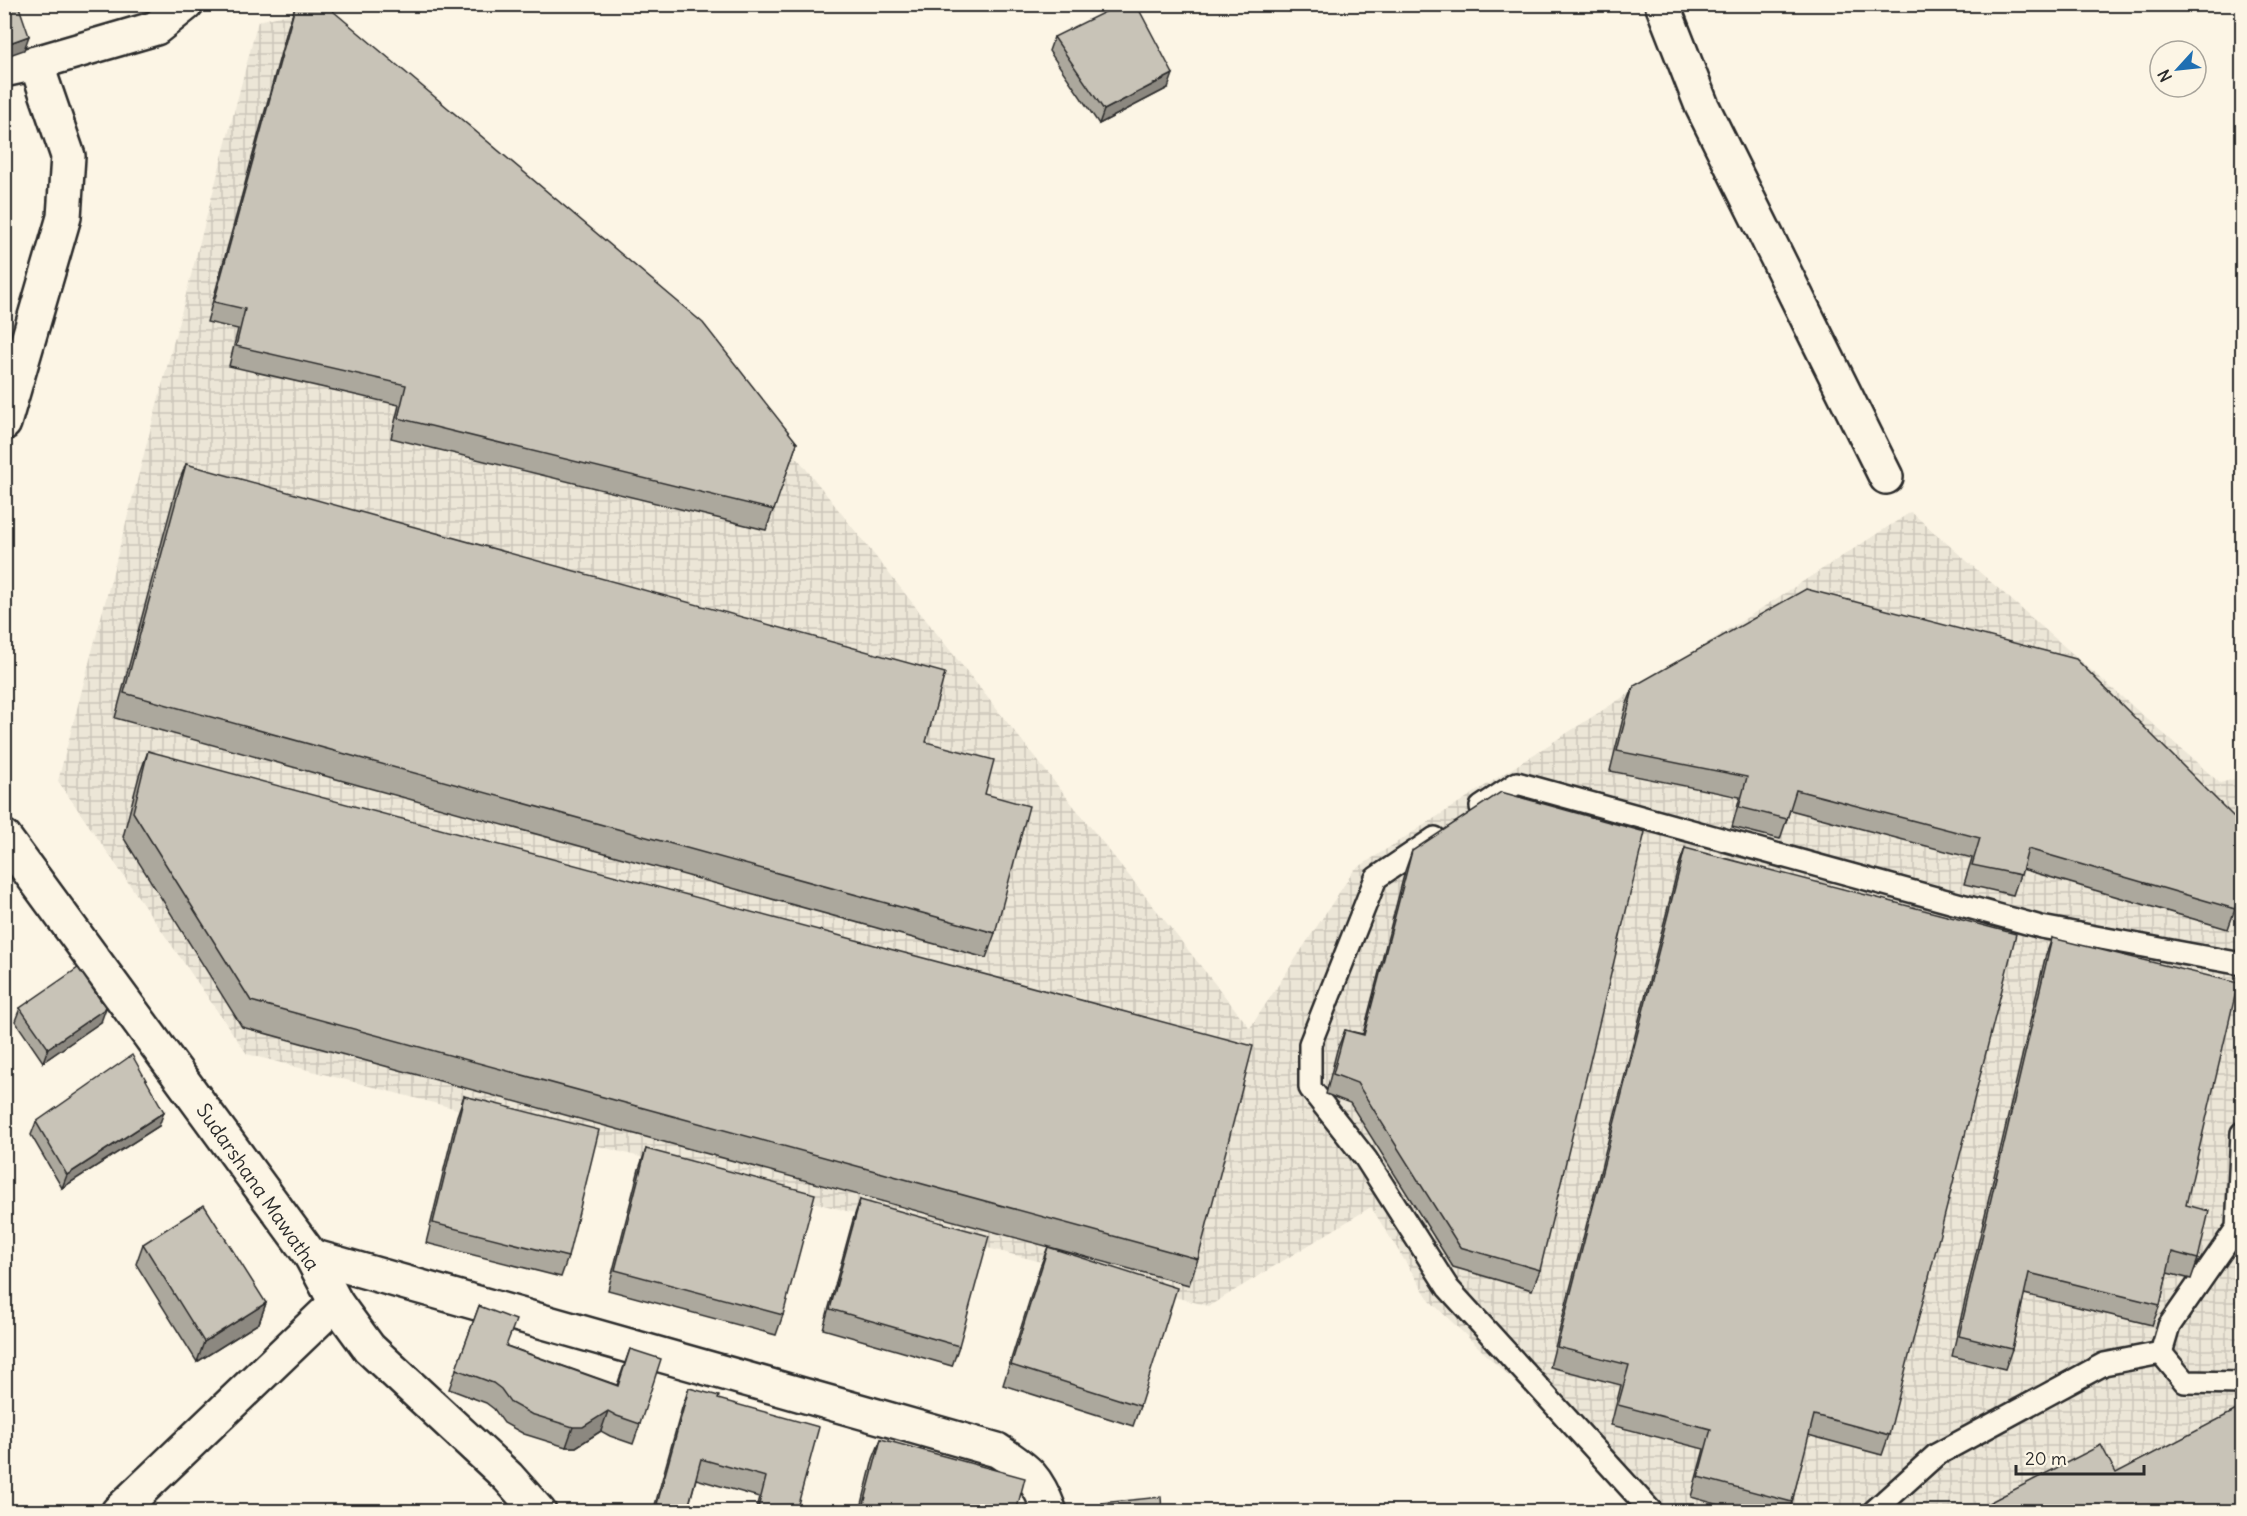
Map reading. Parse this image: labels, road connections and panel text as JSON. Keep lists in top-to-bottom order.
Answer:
{
  "streets": {
    "street": ["Sudarshana Mawatha"]
  },
  "scale_bar": "20 m",
  "north": "bottom left"
}
